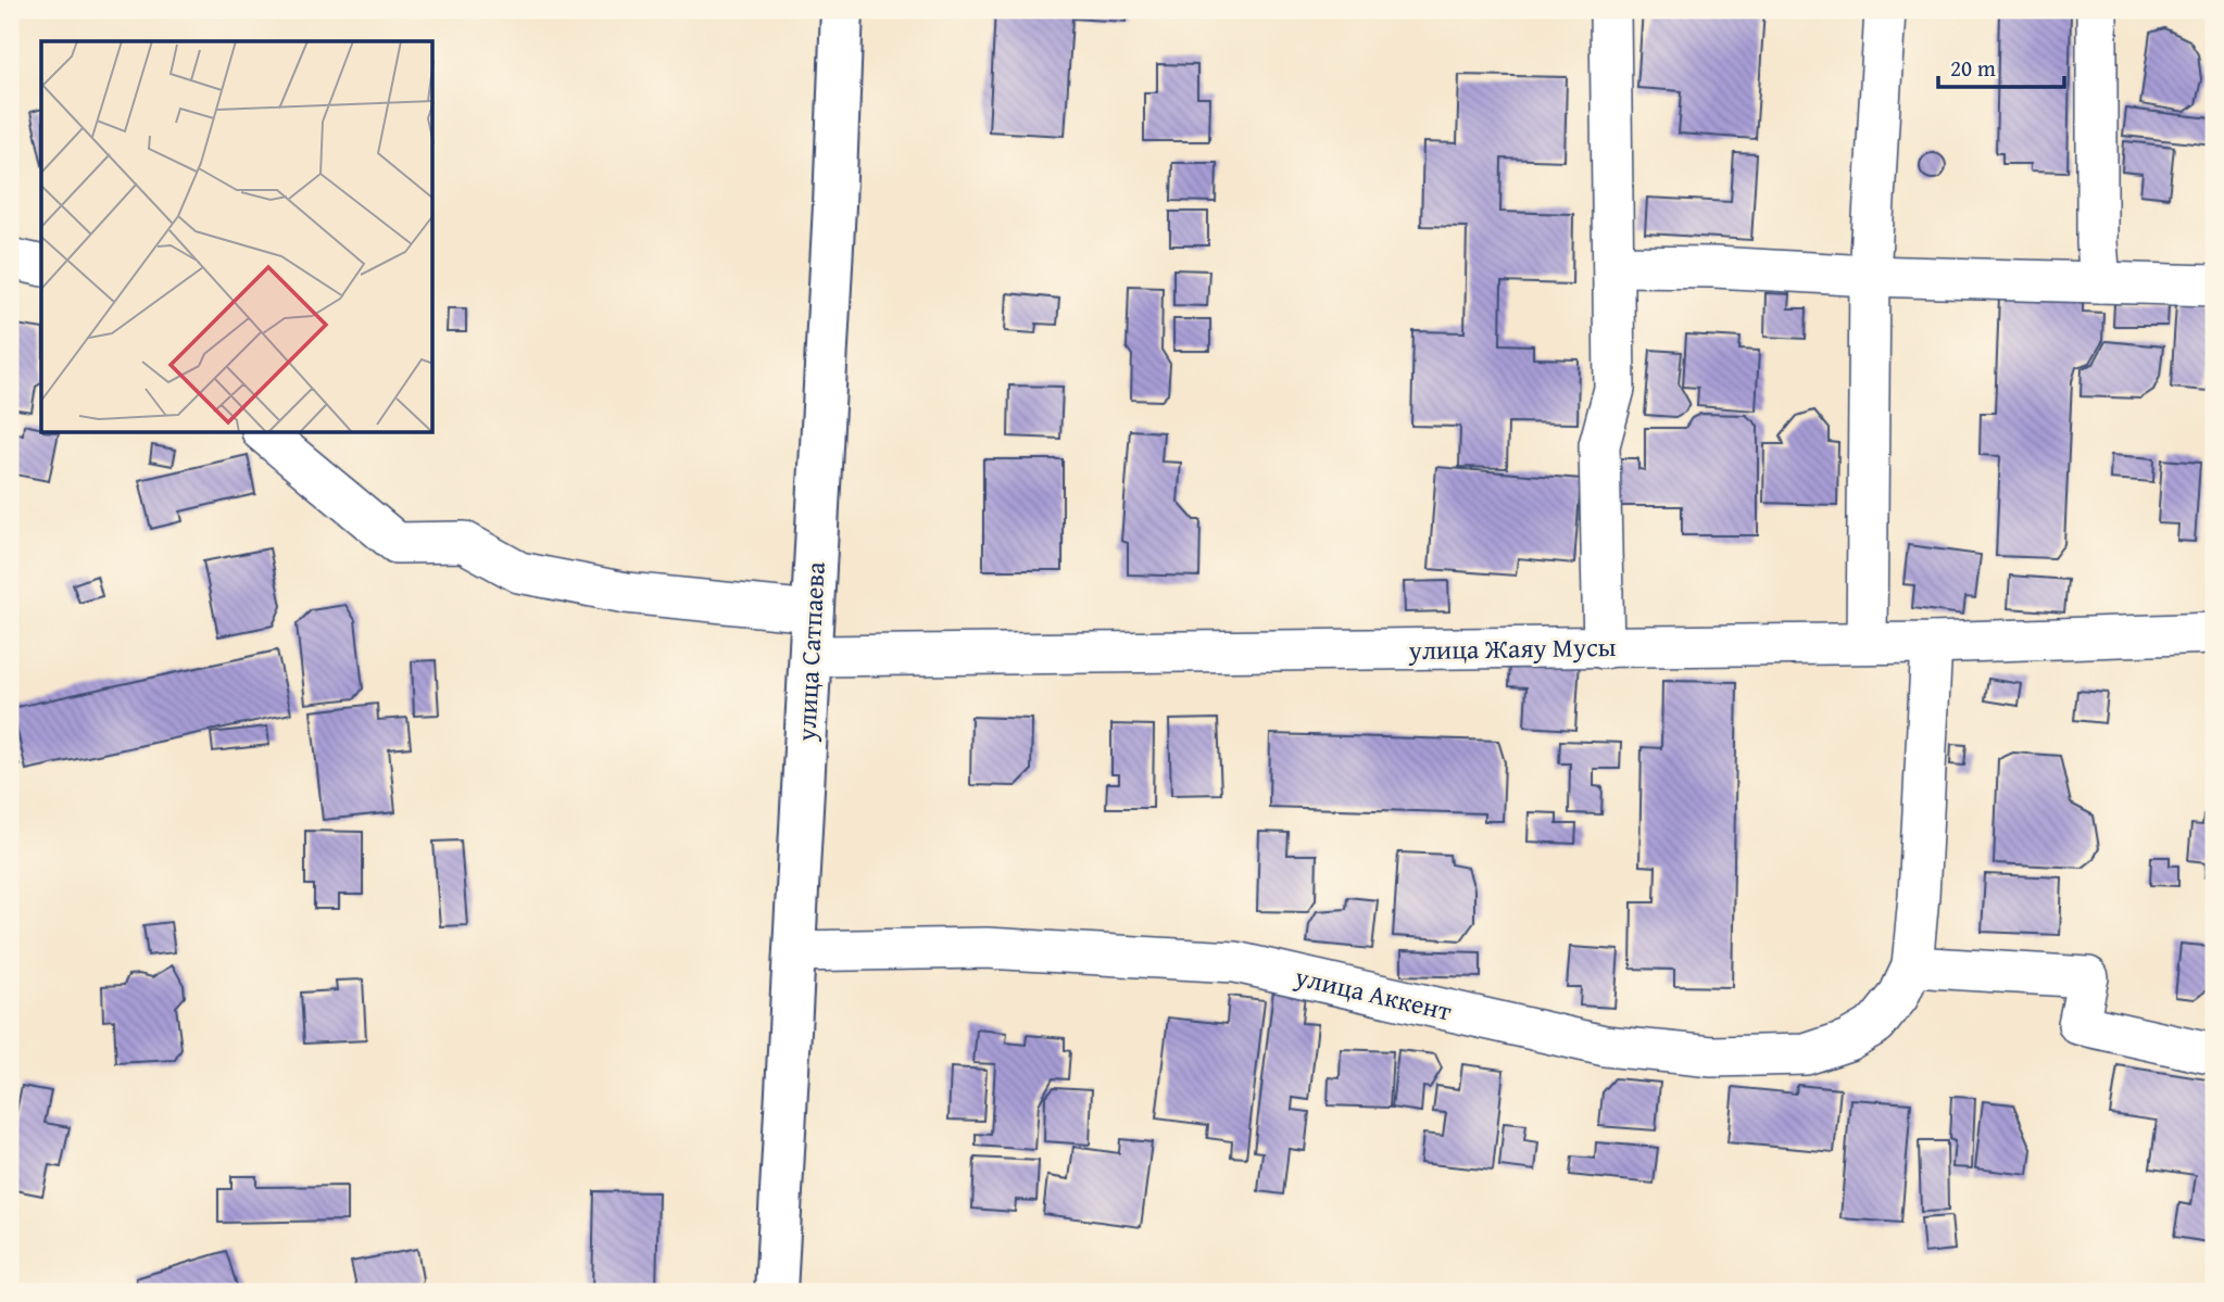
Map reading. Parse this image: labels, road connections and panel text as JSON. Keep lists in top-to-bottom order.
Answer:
{
  "streets": {
    "street": ["улица Жаяу Мусы", "улица Сатпаева", "улица Аккент"]
  },
  "crossings": [
    ["улица Жаяу Мусы", "улица Сатпаева"],
    ["улица Сатпаева", "улица Аккент"]
  ],
  "scale_bar": "20 m"
}
